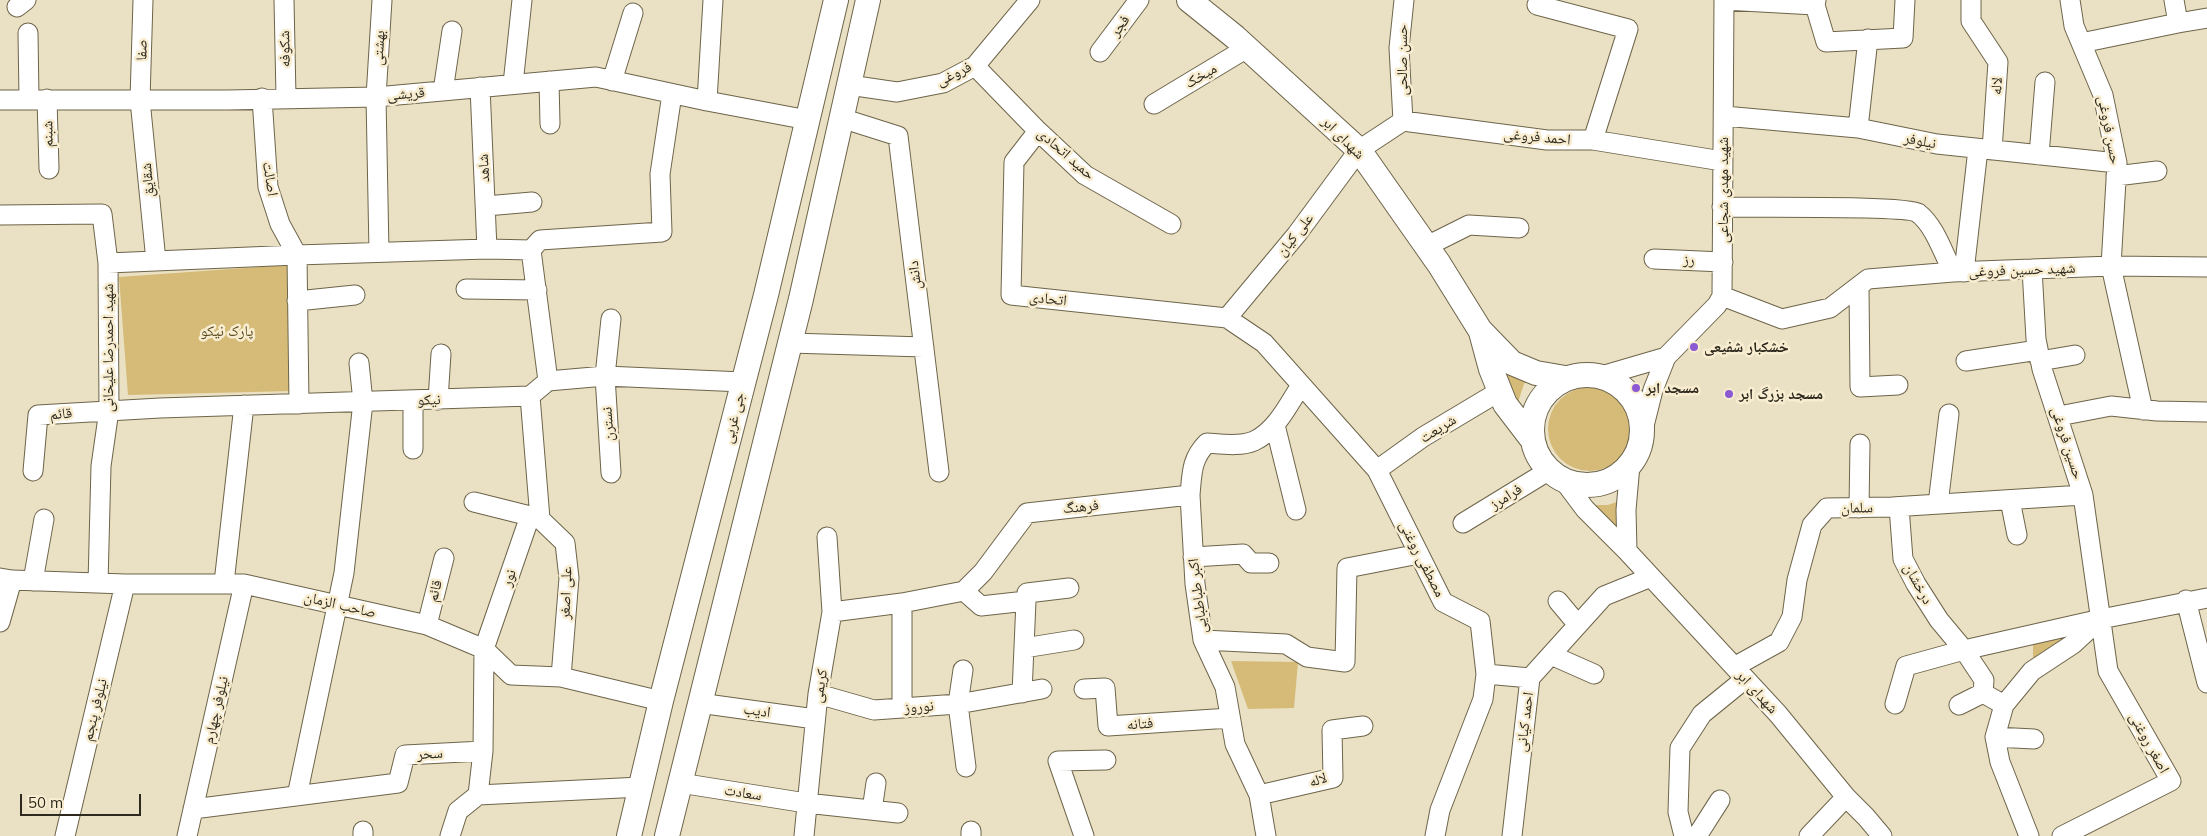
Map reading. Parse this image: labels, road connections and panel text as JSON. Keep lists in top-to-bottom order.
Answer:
{
  "streets": {
    "main road": ["شهدای ابر", "جی غربی"],
    "street": [
      "فجر",
      "بهشتی",
      "شکوفه",
      "صفا",
      "حسن صالحی",
      "فروغی",
      "میخک",
      "لاله",
      "قریشی",
      "حسن فروغی",
      "شبنم",
      "احمد فروغی",
      "نیلوفر",
      "حمید اتحادی",
      "شاهد",
      "اصالت",
      "شقایق",
      "شهید مهدی شجاعی",
      "علی کیان",
      "رز",
      "شهید حسین فروغی",
      "دانش",
      "اتحادی",
      "شهید احمدرضا علیخانی",
      "نیکو",
      "قائم",
      "نسترن",
      "شریعت",
      "حسین فروغی",
      "فرامرز",
      "فرهنگ",
      "سلمان",
      "مصطفی روغنی",
      "نور",
      "درخشان",
      "علی اصغر",
      "اکبر طباطبایی",
      "صاحب الزمان",
      "کریمی",
      "نوروز",
      "نیلوفر پنجم",
      "نیلوفر چهارم",
      "ادیب",
      "احمد کیانی",
      "فتانه",
      "اصغر روغنی",
      "سحر",
      "سعادت"
    ]
  },
  "crossings": [
    ["بهشتی", "قریشی"],
    ["شکوفه", "قریشی"],
    ["صفا", "قریشی"],
    ["صفا", "شقایق"],
    ["حسن صالحی", "احمد فروغی"],
    ["فروغی", "حمید اتحادی"],
    ["میخک", "شهدای ابر"],
    ["لاله", "نیلوفر"],
    ["لاله", "شهید حسین فروغی"],
    ["لاله", "اکبر طباطبایی"],
    ["قریشی", "شبنم"],
    ["قریشی", "شاهد"],
    ["قریشی", "اصالت"],
    ["قریشی", "شقایق"],
    ["قریشی", "جی غربی"],
    ["حسن فروغی", "نیلوفر"],
    ["حسن فروغی", "شهید حسین فروغی"],
    ["احمد فروغی", "شهید مهدی شجاعی"],
    ["شهدای ابر", "علی کیان"],
    ["شهدای ابر", "فرامرز"],
    ["شهدای ابر", "سلمان"],
    ["شهدای ابر", "احمد کیانی"],
    ["نیلوفر", "شهید مهدی شجاعی"],
    ["حمید اتحادی", "اتحادی"],
    ["شهید مهدی شجاعی", "رز"],
    ["شهید مهدی شجاعی", "شهید حسین فروغی"],
    ["علی کیان", "اتحادی"],
    ["علی کیان", "مصطفی روغنی"],
    ["شهید حسین فروغی", "حسین فروغی"],
    ["اتحادی", "مصطفی روغنی"],
    ["شهید احمدرضا علیخانی", "نیکو"],
    ["شهید احمدرضا علیخانی", "قائم"],
    ["شهید احمدرضا علیخانی", "صاحب الزمان"],
    ["نیکو", "قائم"],
    ["قائم", "صاحب الزمان"],
    ["جی غربی", "صاحب الزمان"],
    ["شریعت", "مصطفی روغنی"],
    ["حسین فروغی", "سلمان"],
    ["حسین فروغی", "اصغر روغنی"],
    ["فرهنگ", "اکبر طباطبایی"],
    ["سلمان", "درخشان"],
    ["نور", "علی اصغر"],
    ["نور", "صاحب الزمان"],
    ["نور", "سحر"],
    ["علی اصغر", "صاحب الزمان"],
    ["اکبر طباطبایی", "فتانه"],
    ["صاحب الزمان", "نیلوفر پنجم"],
    ["صاحب الزمان", "نیلوفر چهارم"],
    ["کریمی", "نوروز"],
    ["کریمی", "ادیب"],
    ["کریمی", "سعادت"],
    ["نیلوفر چهارم", "سحر"]
  ],
  "parks": ["پارک نیکو"],
  "places": ["خشکبار شفیعی", "مسجد ابر", "مسجد بزرگ ابر"],
  "scale_bar": "50 m"
}
